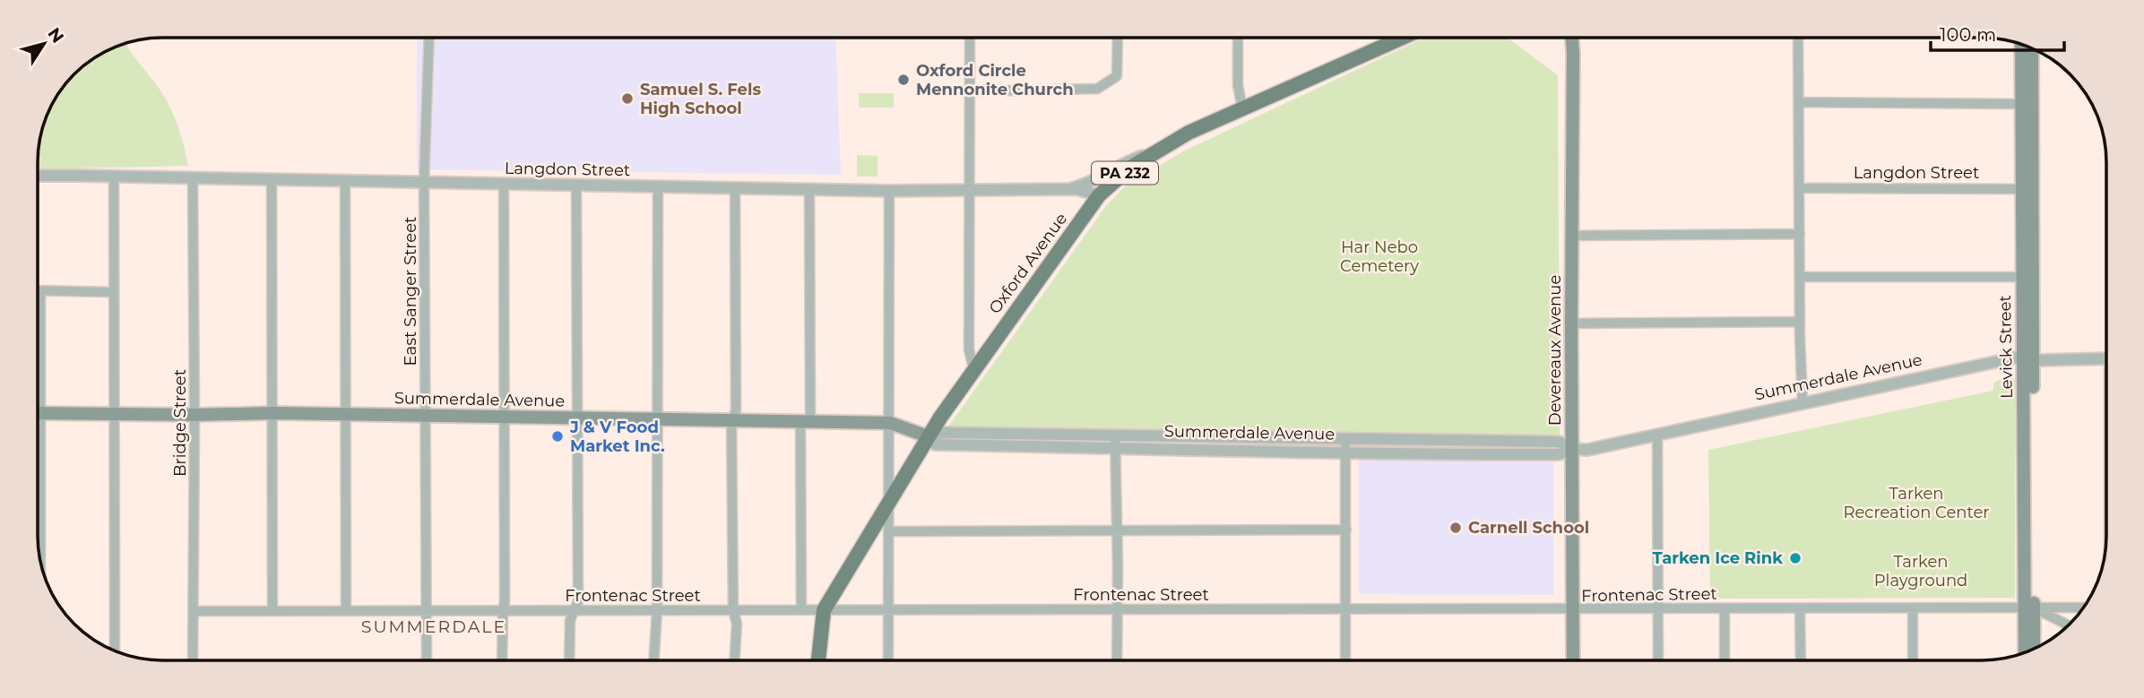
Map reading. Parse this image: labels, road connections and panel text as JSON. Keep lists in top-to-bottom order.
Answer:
{
  "streets": {
    "main road": [
      "PA 232",
      "Oxford Avenue",
      "Levick Street",
      "Devereaux Avenue",
      "Summerdale Avenue"
    ],
    "street": [
      "Langdon Street",
      "East Sanger Street",
      "Bridge Street",
      "Frontenac Street"
    ]
  },
  "crossings": [
    ["Langdon Street", "Oxford Avenue"],
    ["Langdon Street", "East Sanger Street"],
    ["Langdon Street", "Levick Street"],
    ["Langdon Street", "Bridge Street"],
    ["Oxford Avenue", "Summerdale Avenue"],
    ["Oxford Avenue", "Frontenac Street"],
    ["East Sanger Street", "Summerdale Avenue"],
    ["East Sanger Street", "Frontenac Street"],
    ["Levick Street", "Summerdale Avenue"],
    ["Levick Street", "Frontenac Street"],
    ["Devereaux Avenue", "Summerdale Avenue"],
    ["Devereaux Avenue", "Frontenac Street"],
    ["Summerdale Avenue", "Bridge Street"],
    ["Bridge Street", "Frontenac Street"]
  ],
  "districts": ["SUMMERDALE"],
  "parks": ["Har Nebo Cemetery", "Tarken Recreation Center", "Tarken Playground"],
  "places": [
    "Oxford Circle Mennonite Church",
    "Samuel S. Fels High School",
    "J & V Food Market Inc.",
    "Carnell School",
    "Tarken Ice Rink"
  ],
  "scale_bar": "100 m",
  "north": "top right"
}
